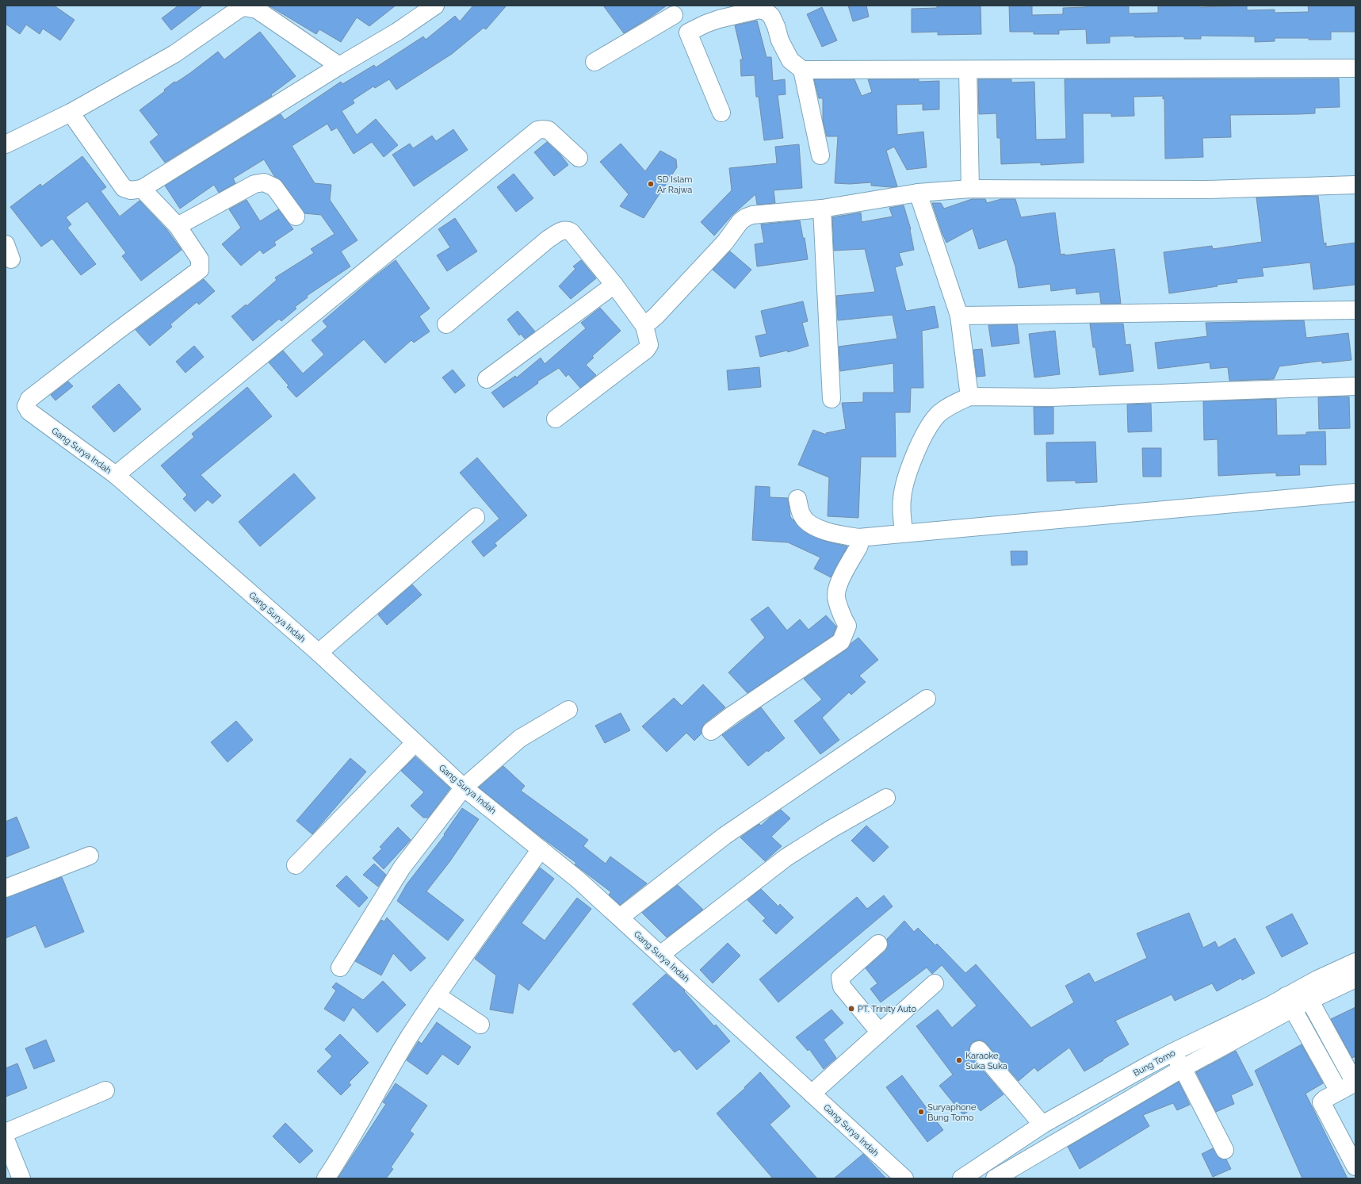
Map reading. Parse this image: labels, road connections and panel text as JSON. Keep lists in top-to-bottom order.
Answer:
{
  "streets": {
    "street": ["Gang Surya Indah", "Bung Tomo"]
  },
  "places": [
    "SD Islam Ar Rajwa",
    "PT. Trinity Auto",
    "Karaoke Suka Suka",
    "Suryaphone Bung Tomo"
  ]
}
